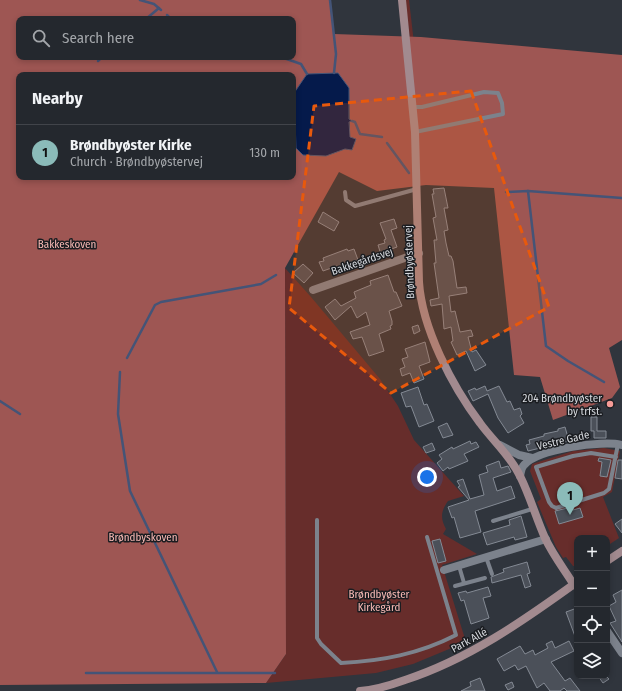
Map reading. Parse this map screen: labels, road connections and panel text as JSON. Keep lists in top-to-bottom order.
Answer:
{
  "streets": {
    "street": [
      "Bakkegårdsvej",
      "Brøndbyøstervej",
      "Vestre Gade",
      "Park Allé"
    ]
  },
  "crossings": [
    ["Bakkegårdsvej", "Brøndbyøstervej"],
    ["Brøndbyøstervej", "Vestre Gade"]
  ],
  "parks": ["Bakkeskoven", "Brøndbyskoven", "Brøndbyøster Kirkegård"],
  "places": ["204 Brøndbyøster by trfst."],
  "page": {
    "search": "Search here",
    "heading": "Nearby",
    "list": [
      {
        "mark": "1",
        "name": "Brøndbyøster Kirke",
        "note": "Church · Brøndbyøstervej",
        "value": "130 m"
      }
    ],
    "pins": "1",
    "map_buttons": ["+", "−"]
  }
}
